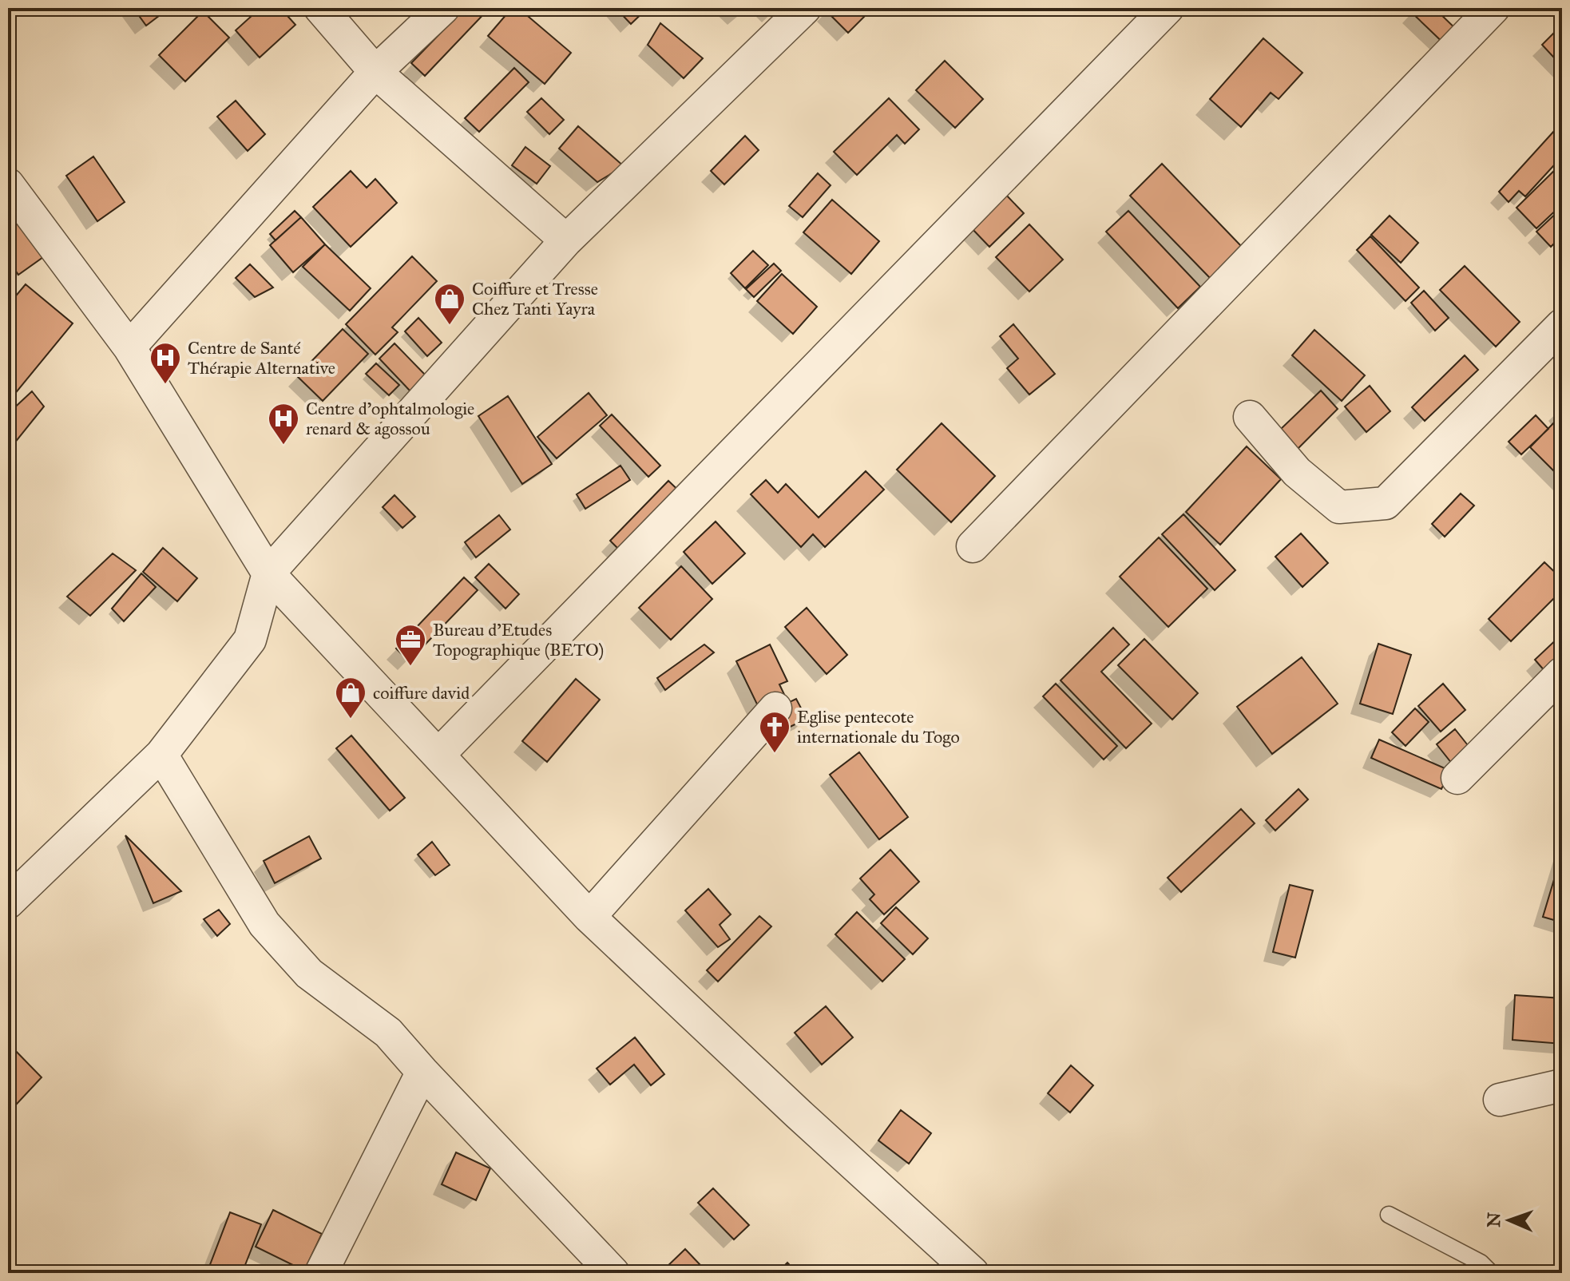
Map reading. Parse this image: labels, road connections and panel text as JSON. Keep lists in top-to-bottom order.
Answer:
{
  "places": {
    "shop": ["Coiffure et Tresse Chez Tanti Yayra", "coiffure david"],
    "hospital": ["Centre de Santé Thérapie Alternative", "Centre d'ophtalmologie renard & agossou"],
    "office": ["Bureau d'Etudes Topographique (BETO)"],
    "church": ["Eglise pentecote internationale du Togo"]
  },
  "north": "left"
}
